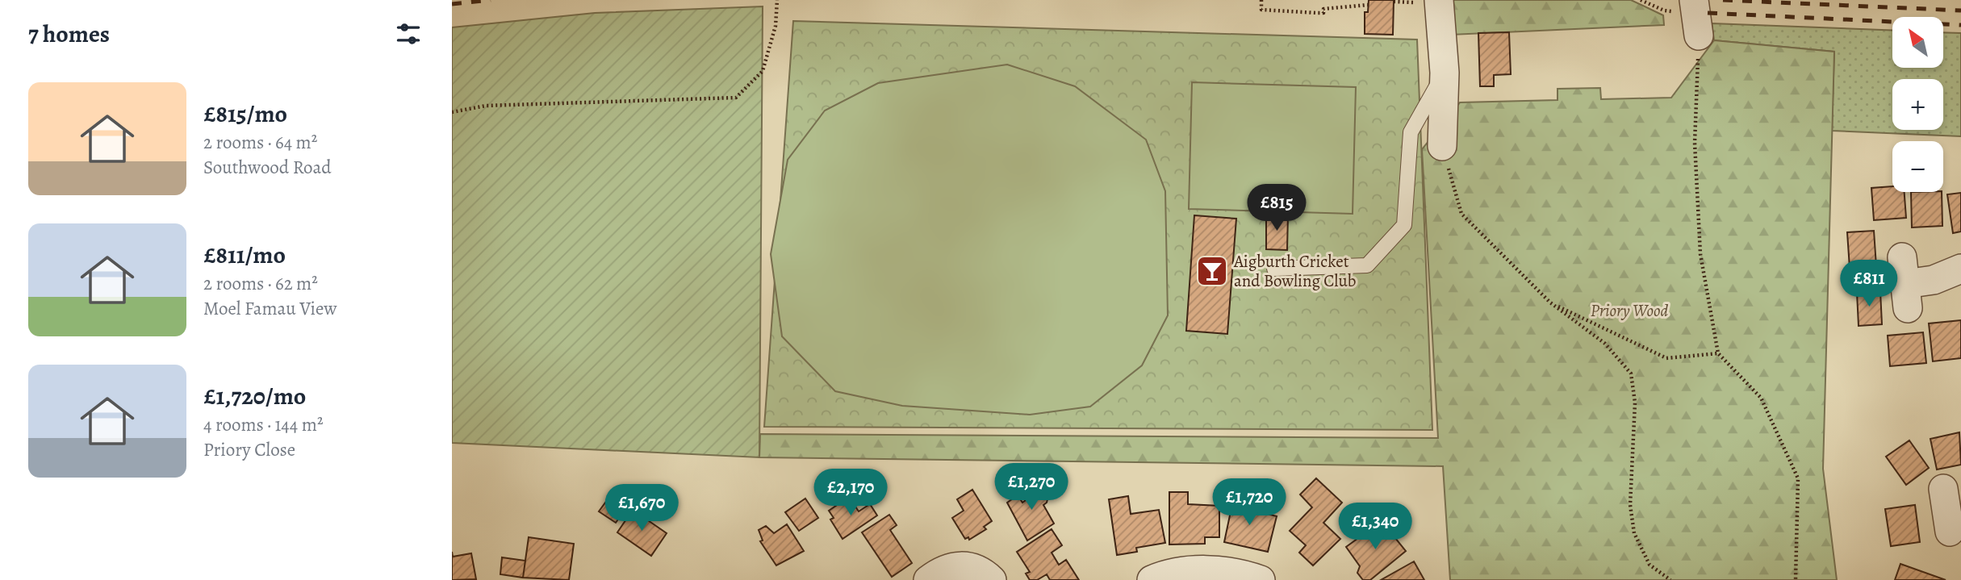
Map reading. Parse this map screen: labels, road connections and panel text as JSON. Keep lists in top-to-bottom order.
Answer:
{
  "parks": ["Priory Wood"],
  "places": {
    "bar": ["Aigburth Cricket and Bowling Club"]
  },
  "north": "top left",
  "page": {
    "heading": "7 homes",
    "map_buttons": ["+", "−"],
    "list": [
      {
        "name": "£815/mo",
        "note": "2 rooms · 64 m² · Southwood Road"
      },
      {
        "name": "£811/mo",
        "note": "2 rooms · 62 m² · Moel Famau View"
      },
      {
        "name": "£1,720/mo",
        "note": "4 rooms · 144 m² · Priory Close"
      }
    ],
    "price": [
      "£815",
      "£811",
      "£1,270",
      "£2,170",
      "£1,720",
      "£1,670",
      "£1,340"
    ]
  }
}
